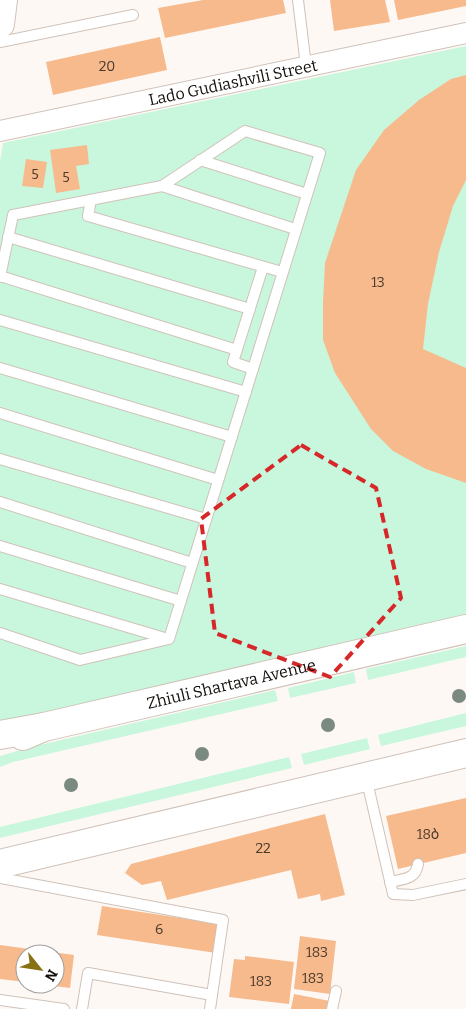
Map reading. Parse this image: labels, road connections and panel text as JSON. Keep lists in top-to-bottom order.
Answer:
{
  "streets": {
    "main road": ["Zhiuli Shartava Avenue"],
    "street": ["Lado Gudiashvili Street"]
  },
  "house_numbers": [
    "20",
    "5",
    "5",
    "13",
    "18ბ",
    "22",
    "6",
    "183",
    "183",
    "183"
  ],
  "north": "bottom right"
}
